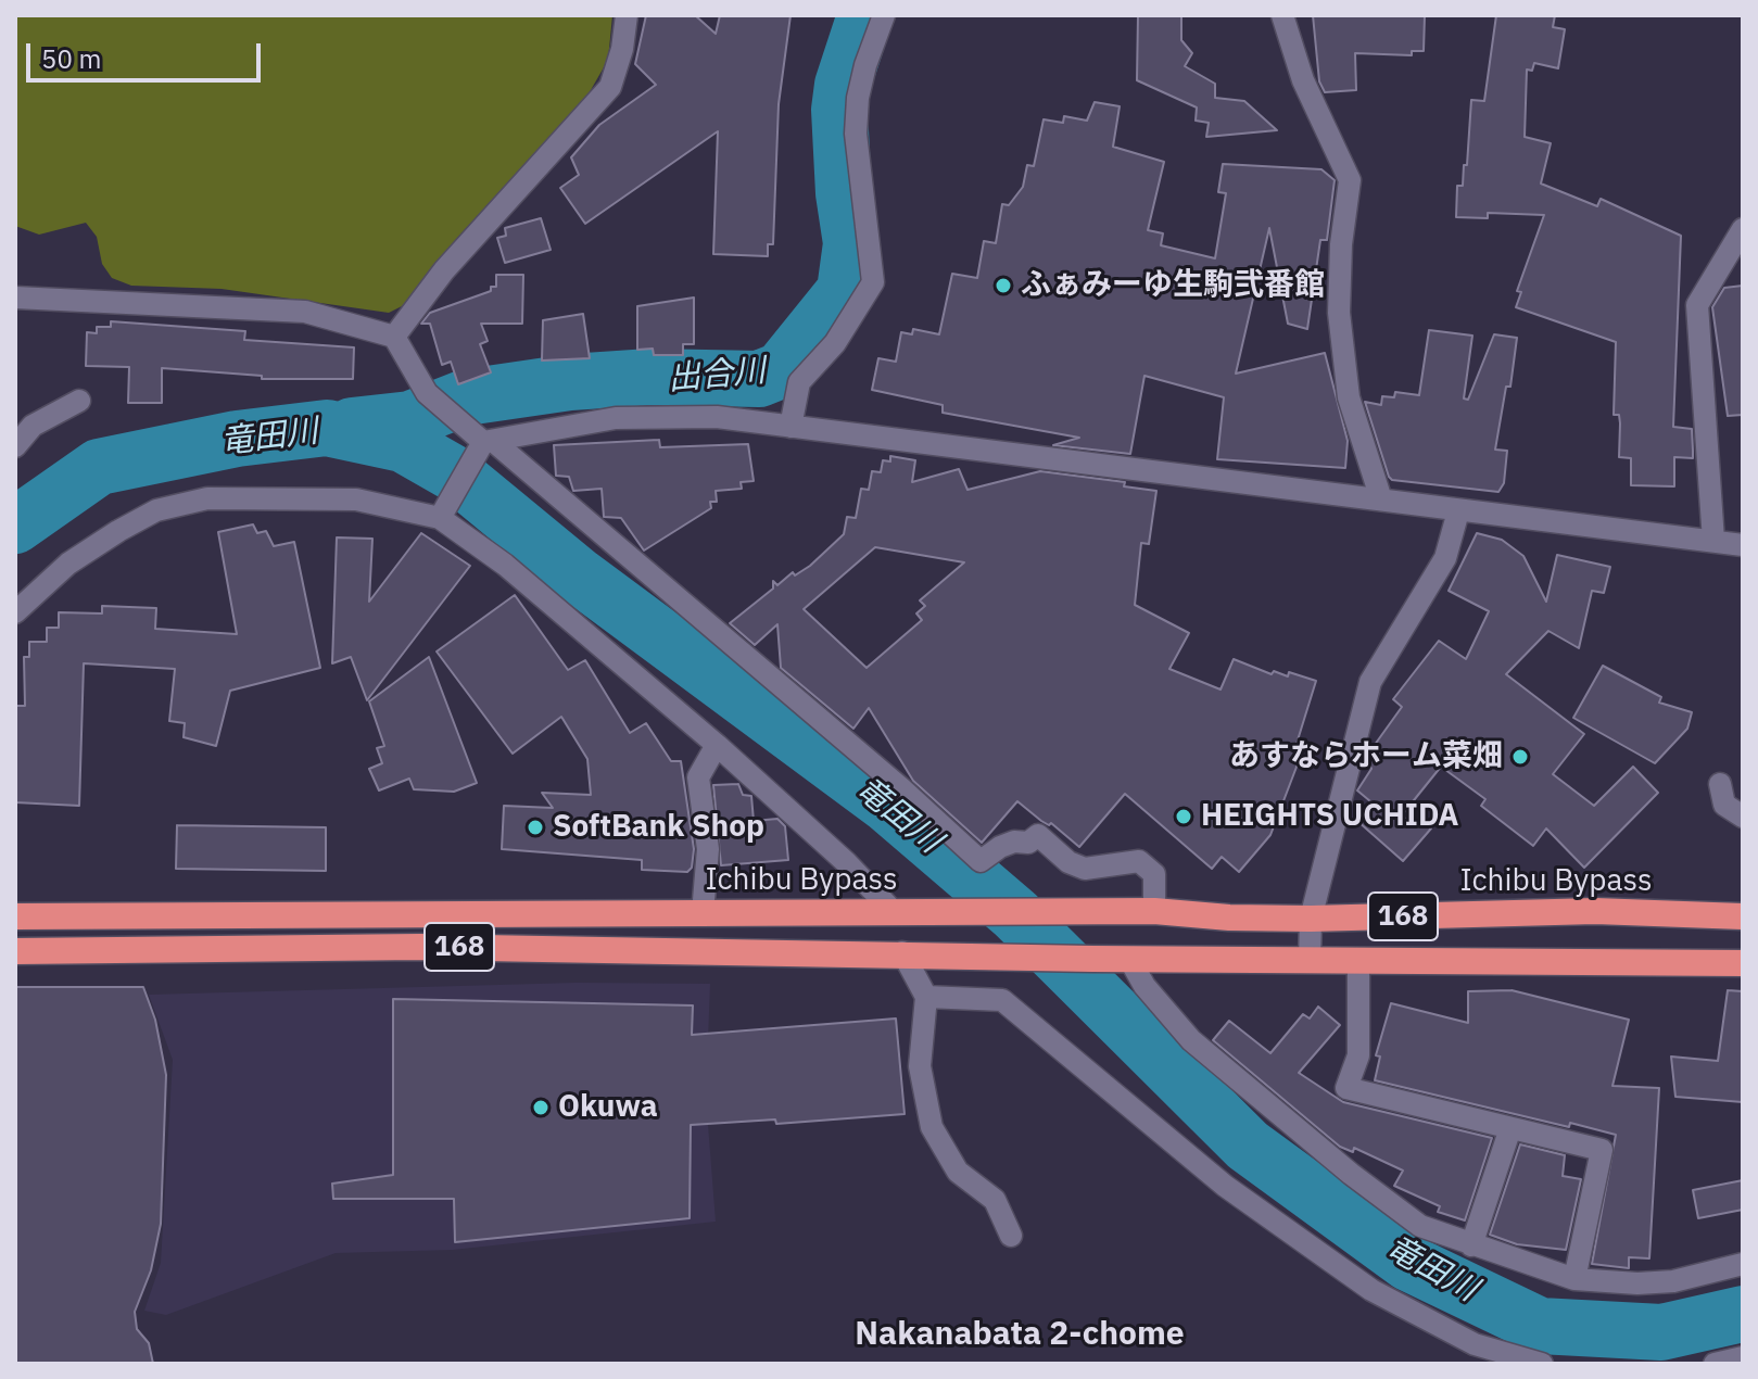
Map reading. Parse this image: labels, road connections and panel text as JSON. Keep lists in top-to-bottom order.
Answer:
{
  "streets": {
    "highway": ["Ichibu Bypass", "168"]
  },
  "districts": ["Nakanabata 2-chome"],
  "water": ["出合川", "竜田川"],
  "places": [
    "ふぁみーゆ生駒弐番館",
    "あすならホーム菜畑",
    "HEIGHTS UCHIDA",
    "SoftBank Shop",
    "Okuwa"
  ],
  "scale_bar": "50 m"
}
